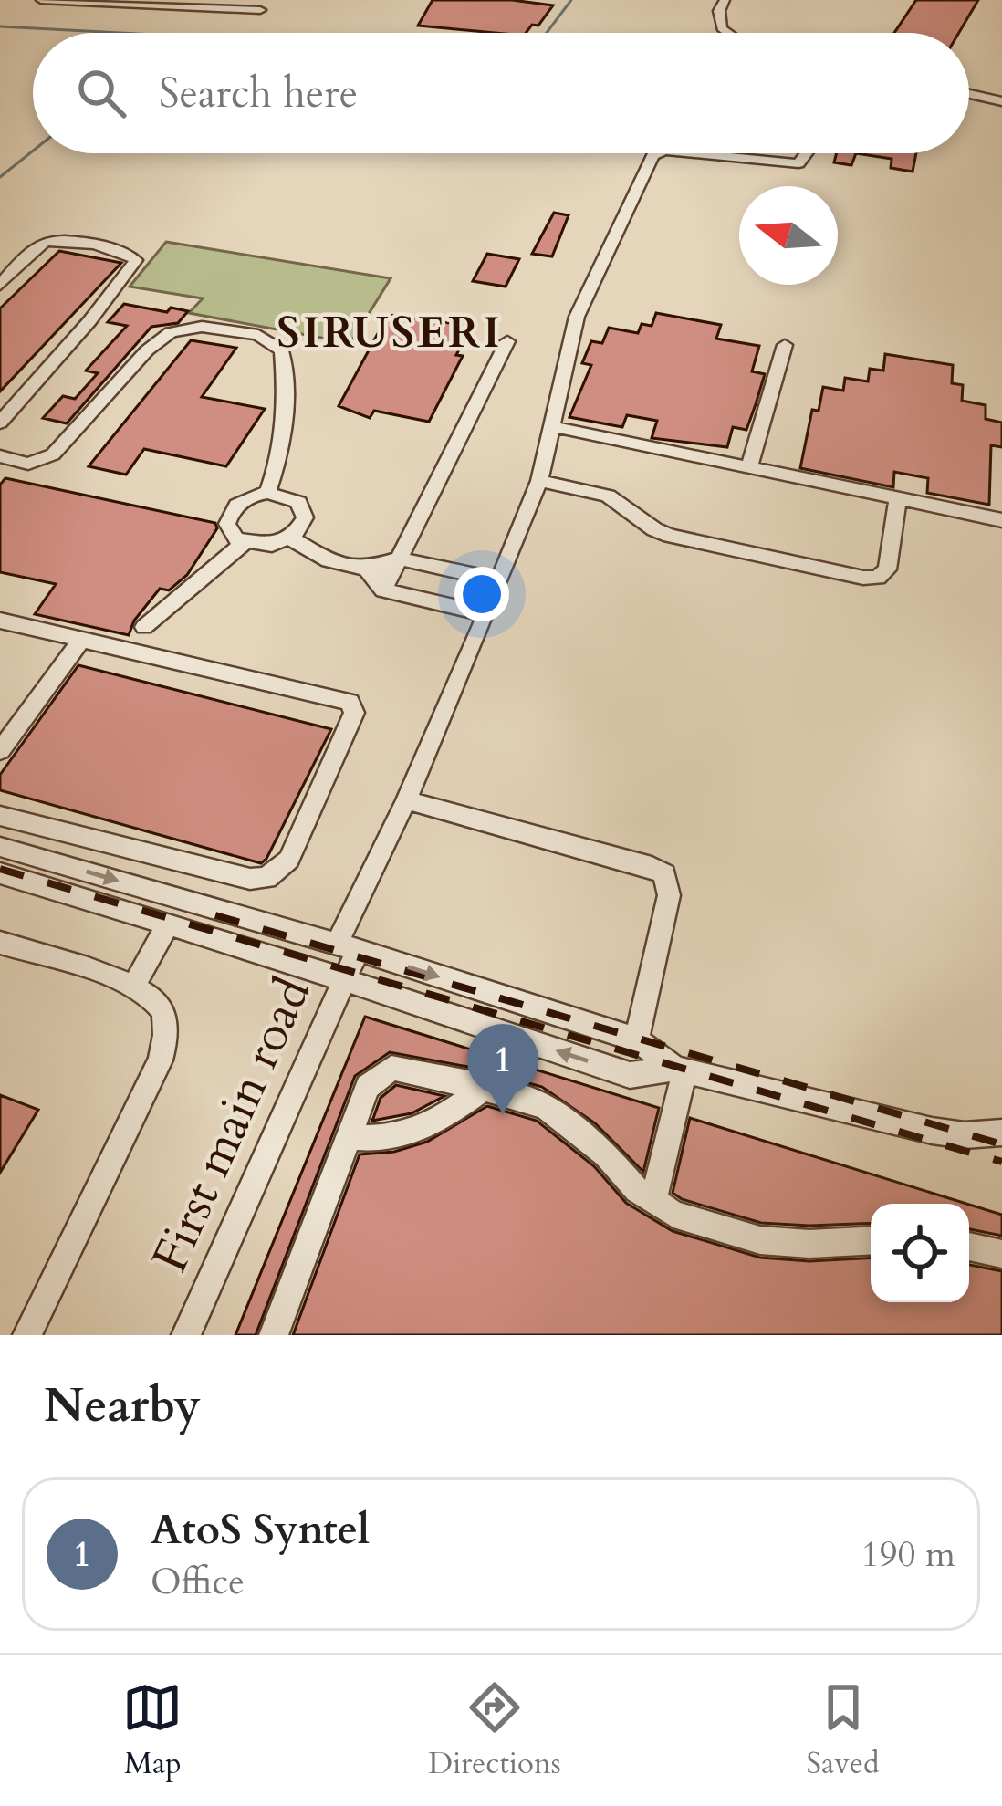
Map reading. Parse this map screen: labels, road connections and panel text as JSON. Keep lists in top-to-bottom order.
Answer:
{
  "streets": {
    "street": ["First main road"]
  },
  "districts": ["SIRUSERI"],
  "north": "left",
  "page": {
    "search": "Search here",
    "pins": "1",
    "heading": "Nearby",
    "list": [
      {
        "mark": "1",
        "name": "AtoS Syntel",
        "note": "Office",
        "value": "190 m"
      }
    ],
    "nav": ["Map", "Directions", "Saved"]
  }
}
